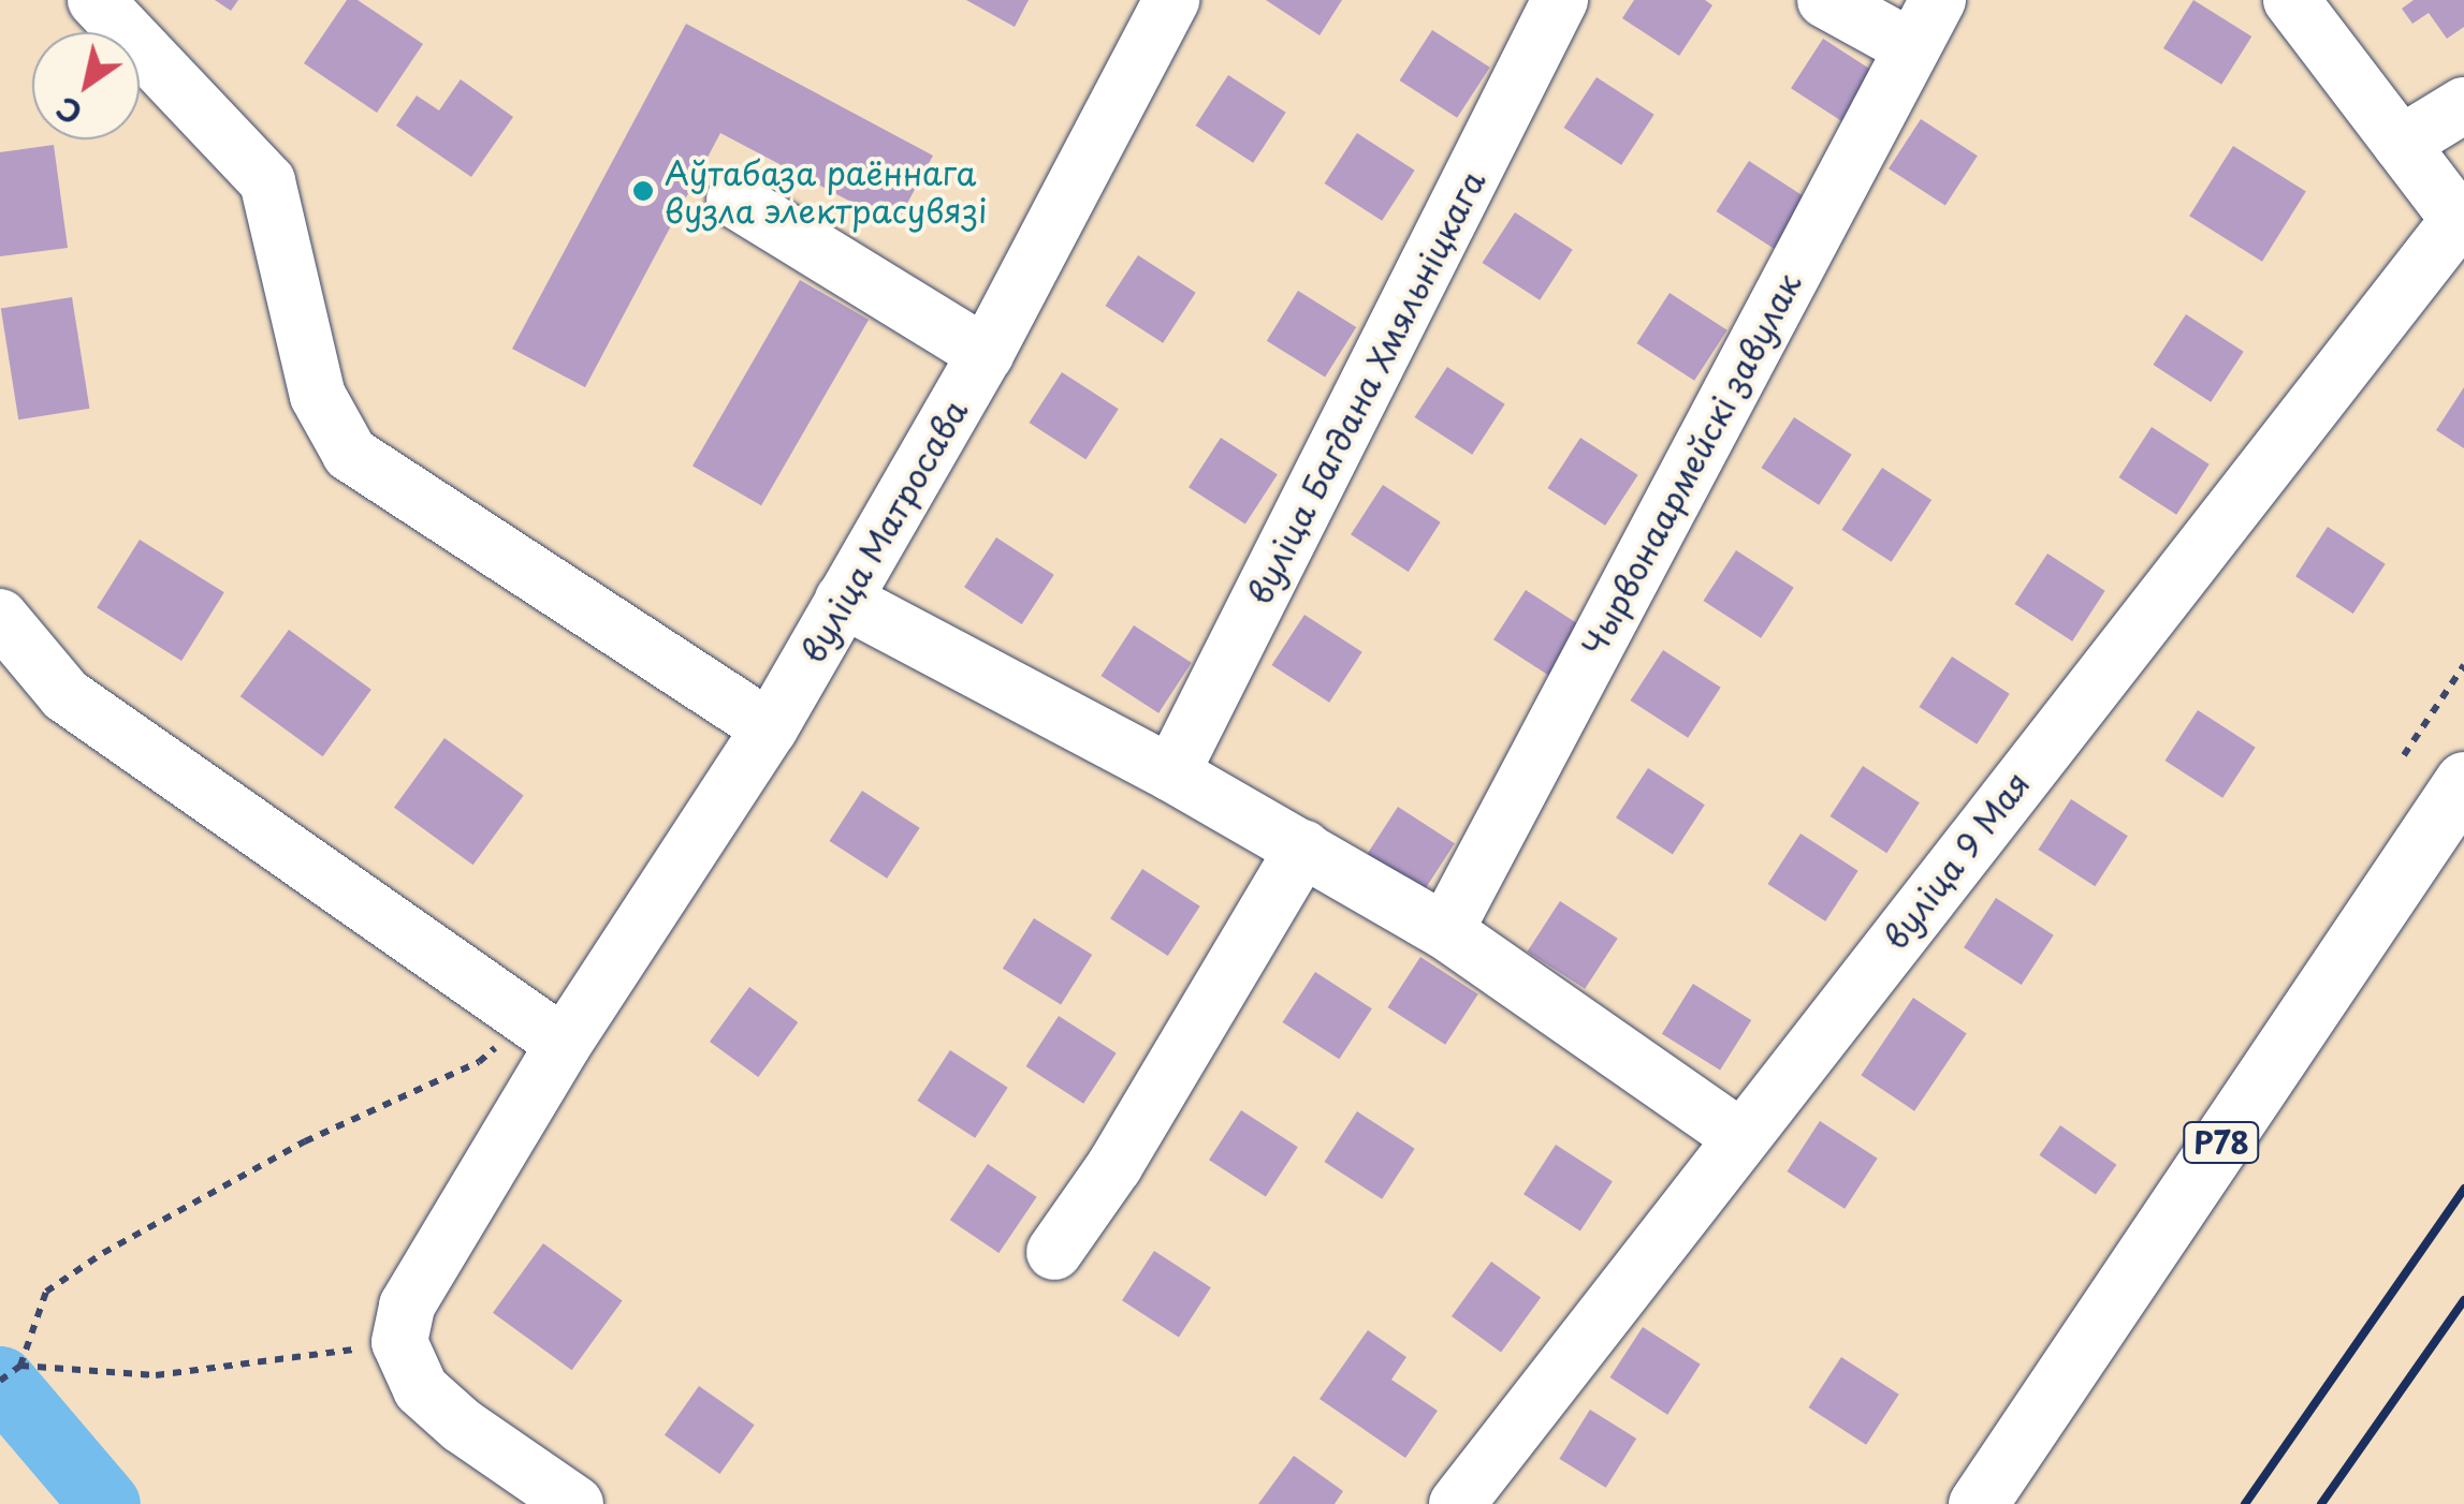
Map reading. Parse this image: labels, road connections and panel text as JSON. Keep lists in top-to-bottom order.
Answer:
{
  "streets": {
    "main road": ["Р78"],
    "street": [
      "вуліца Багдана Хмяльніцкага",
      "Чырвонаармейскі завулак",
      "вуліца Матросава",
      "вуліца 9 Мая"
    ]
  },
  "places": ["Аўтабаза раённага вузла электрасувязі"],
  "north": "bottom left"
}
